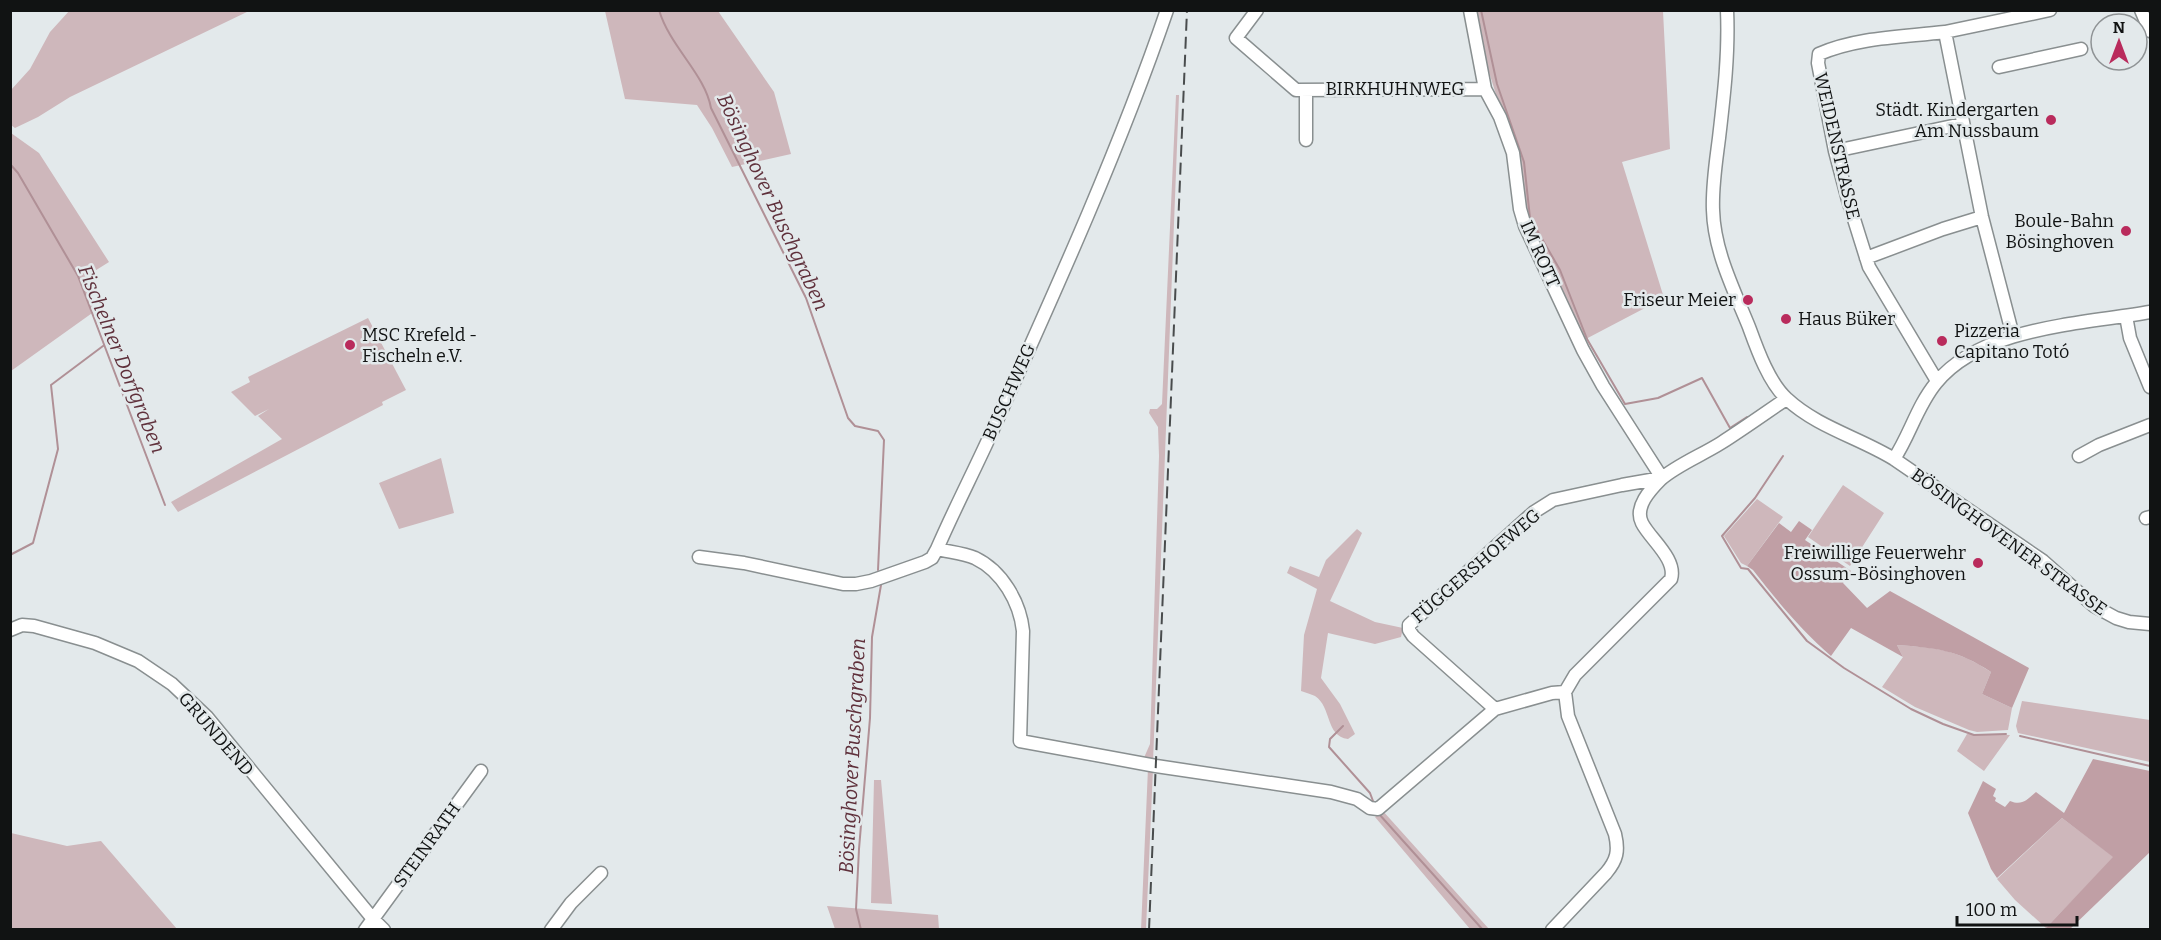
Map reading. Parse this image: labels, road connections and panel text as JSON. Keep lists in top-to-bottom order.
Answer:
{
  "streets": {
    "street": [
      "BIRKHUHNWEG",
      "WEIDENSTRASSE",
      "IM ROTT",
      "BUSCHWEG",
      "BÖSINGHOVENER STRASSE",
      "FÜGGERSHOFWEG",
      "GRUNDEND",
      "STEINRATH"
    ]
  },
  "crossings": [
    ["BIRKHUHNWEG", "IM ROTT"],
    ["IM ROTT", "FÜGGERSHOFWEG"],
    ["GRUNDEND", "STEINRATH"]
  ],
  "water": ["Bösinghover Buschgraben", "Fischelner Dorfgraben"],
  "places": [
    "Städt. Kindergarten Am Nussbaum",
    "Boule-Bahn Bösinghoven",
    "Friseur Meier",
    "Haus Büker",
    "Pizzeria Capitano Totó",
    "MSC Krefeld - Fischeln e.V.",
    "Freiwillige Feuerwehr Ossum-Bösinghoven"
  ],
  "scale_bar": "100 m",
  "north": "top"
}
